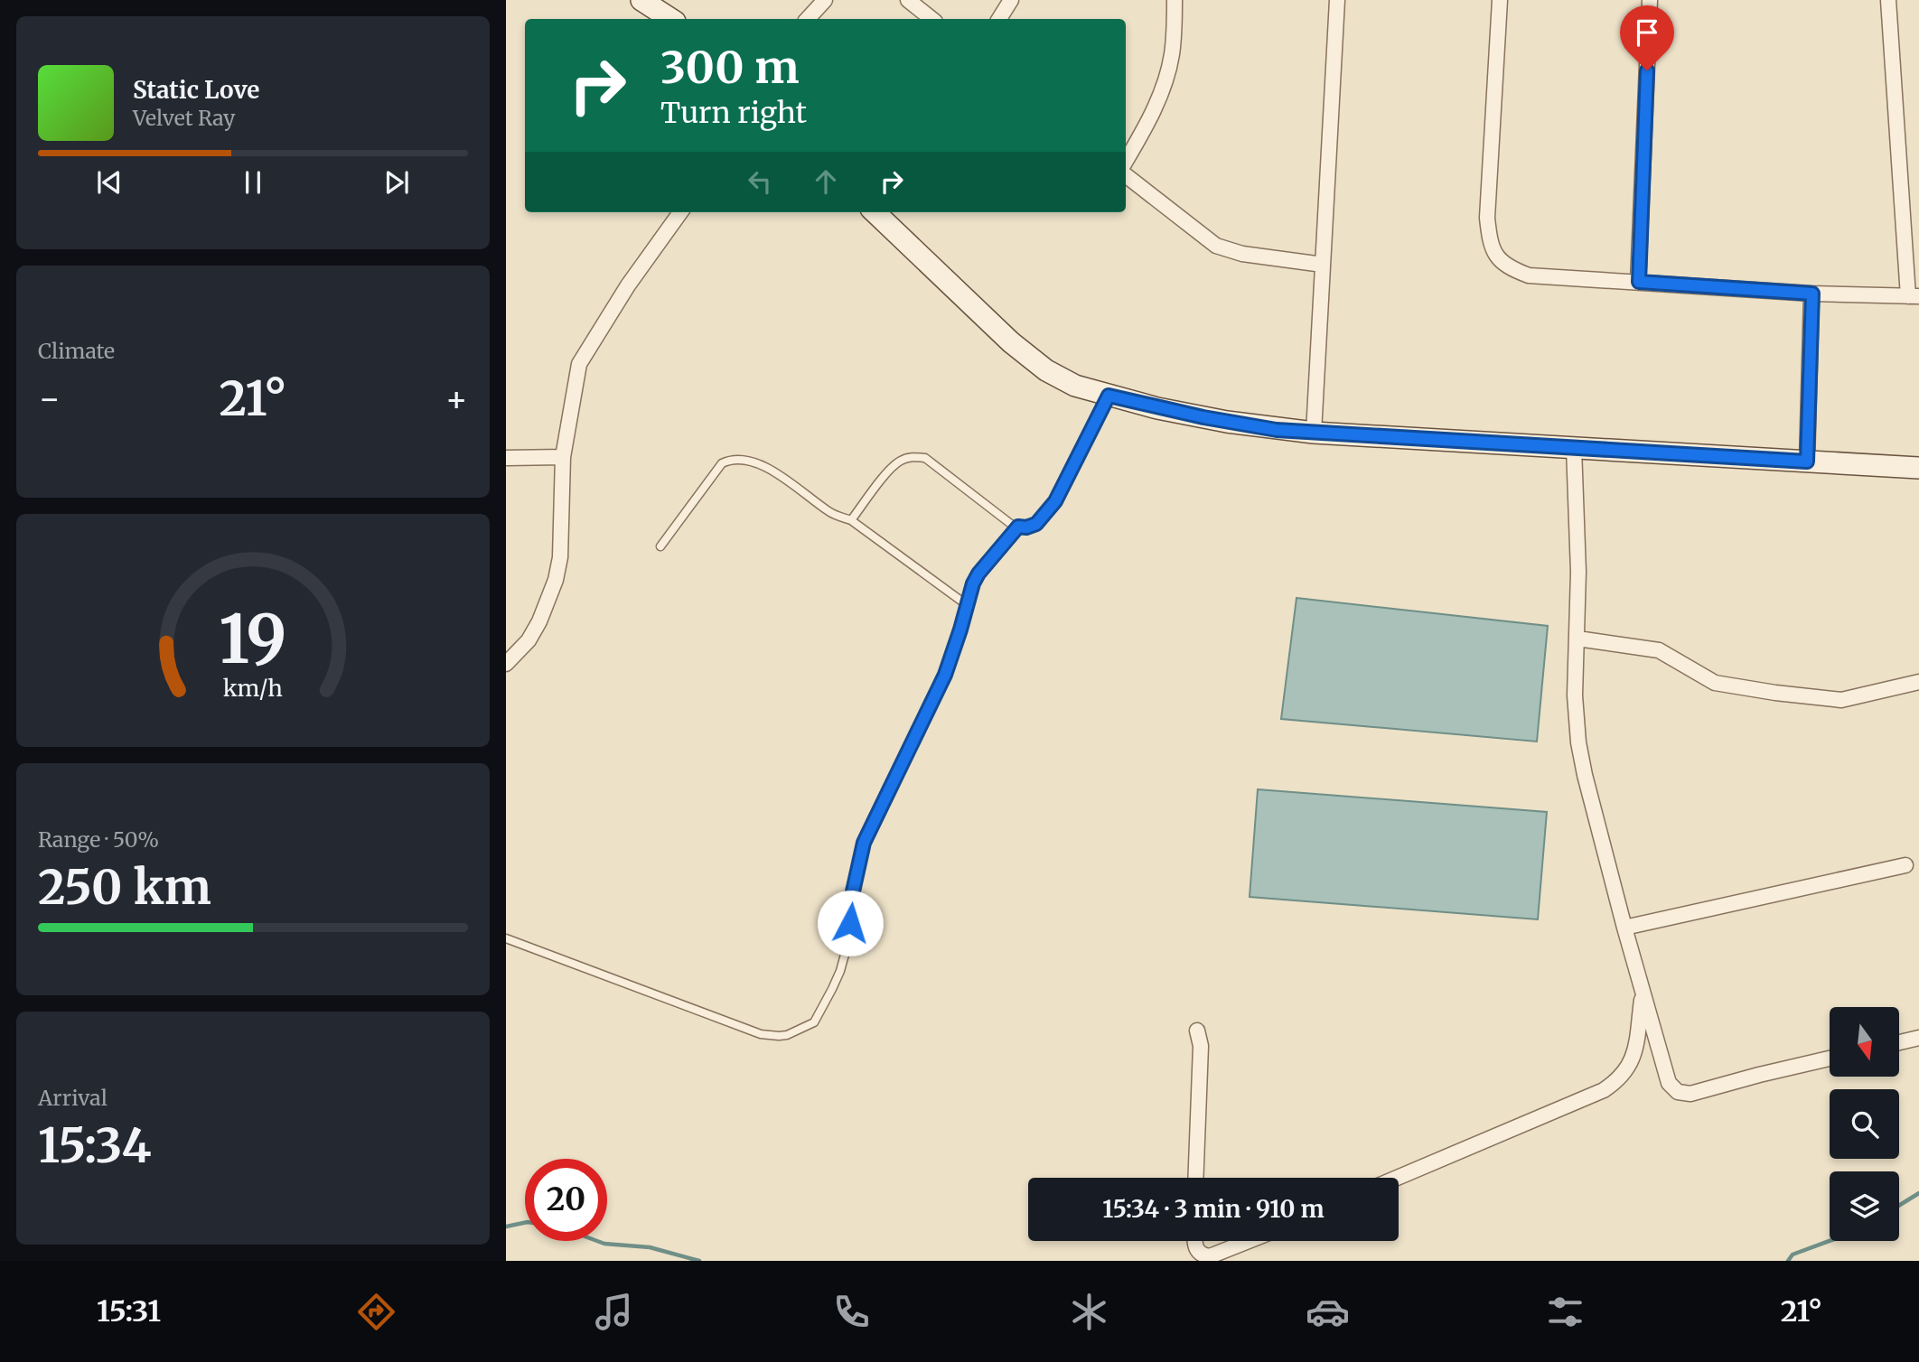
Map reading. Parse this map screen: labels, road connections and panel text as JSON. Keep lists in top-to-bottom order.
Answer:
{
  "north": "bottom",
  "page": {
    "turn": ["300 m", "Turn right"],
    "song": ["Static Love", "Velvet Ray"],
    "tile": [
      "Climate",
      ["Range · 50%", "250 km"],
      ["Arrival", "15:34"]
    ],
    "heat": ["−", "21°", "+"],
    "limit": "20",
    "trip": "15:34 · 3 min · 910 m",
    "tabs": ["15:31", "21°"],
    "gauge": ["19", "km/h"]
  }
}
